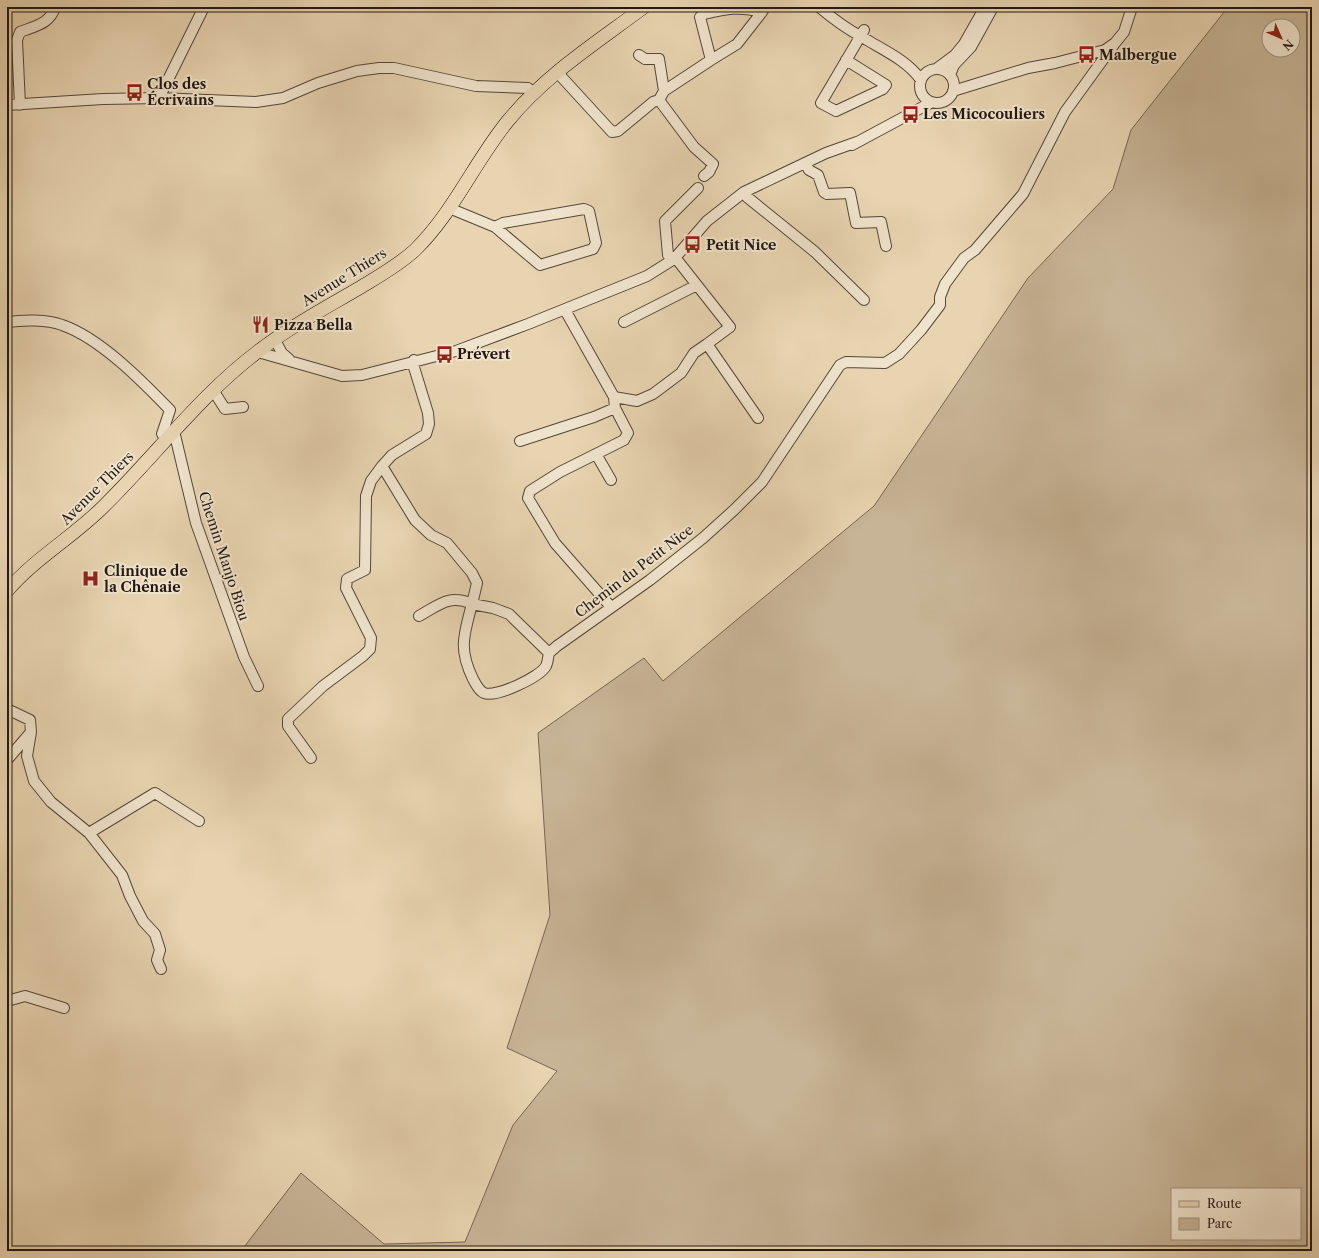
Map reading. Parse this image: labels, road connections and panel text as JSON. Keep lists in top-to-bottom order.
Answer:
{
  "streets": {
    "main road": ["Avenue Thiers"],
    "street": ["Chemin Manjo Biou", "Chemin du Petit Nice"]
  },
  "crossings": [
    ["Avenue Thiers", "Chemin Manjo Biou"]
  ],
  "places": {
    "bus stop": [
      "Malbergue",
      "Clos des Écrivains",
      "Les Micocouliers",
      "Petit Nice",
      "Prévert"
    ],
    "restaurant": ["Pizza Bella"],
    "hospital": ["Clinique de la Chênaie"]
  },
  "legend": ["Route", "Parc"],
  "north": "bottom right"
}
